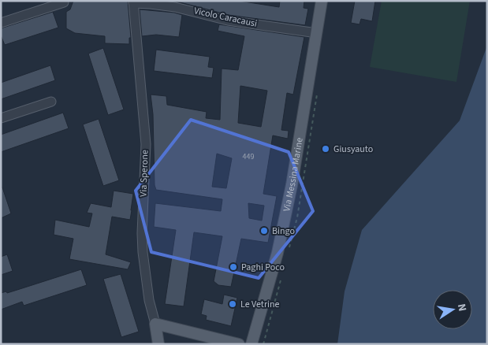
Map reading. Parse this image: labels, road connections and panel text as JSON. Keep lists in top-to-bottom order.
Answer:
{
  "streets": {
    "main road": ["Via Sperone", "Via Messina Marine"],
    "street": ["Vicolo Caracausi"]
  },
  "crossings": [
    ["Vicolo Caracausi", "Via Sperone"],
    ["Vicolo Caracausi", "Via Messina Marine"]
  ],
  "places": [
    "Giusyauto",
    "Bingo",
    "Paghi Poco",
    "Le Vetrine"
  ],
  "house_numbers": ["449"],
  "north": "right"
}
